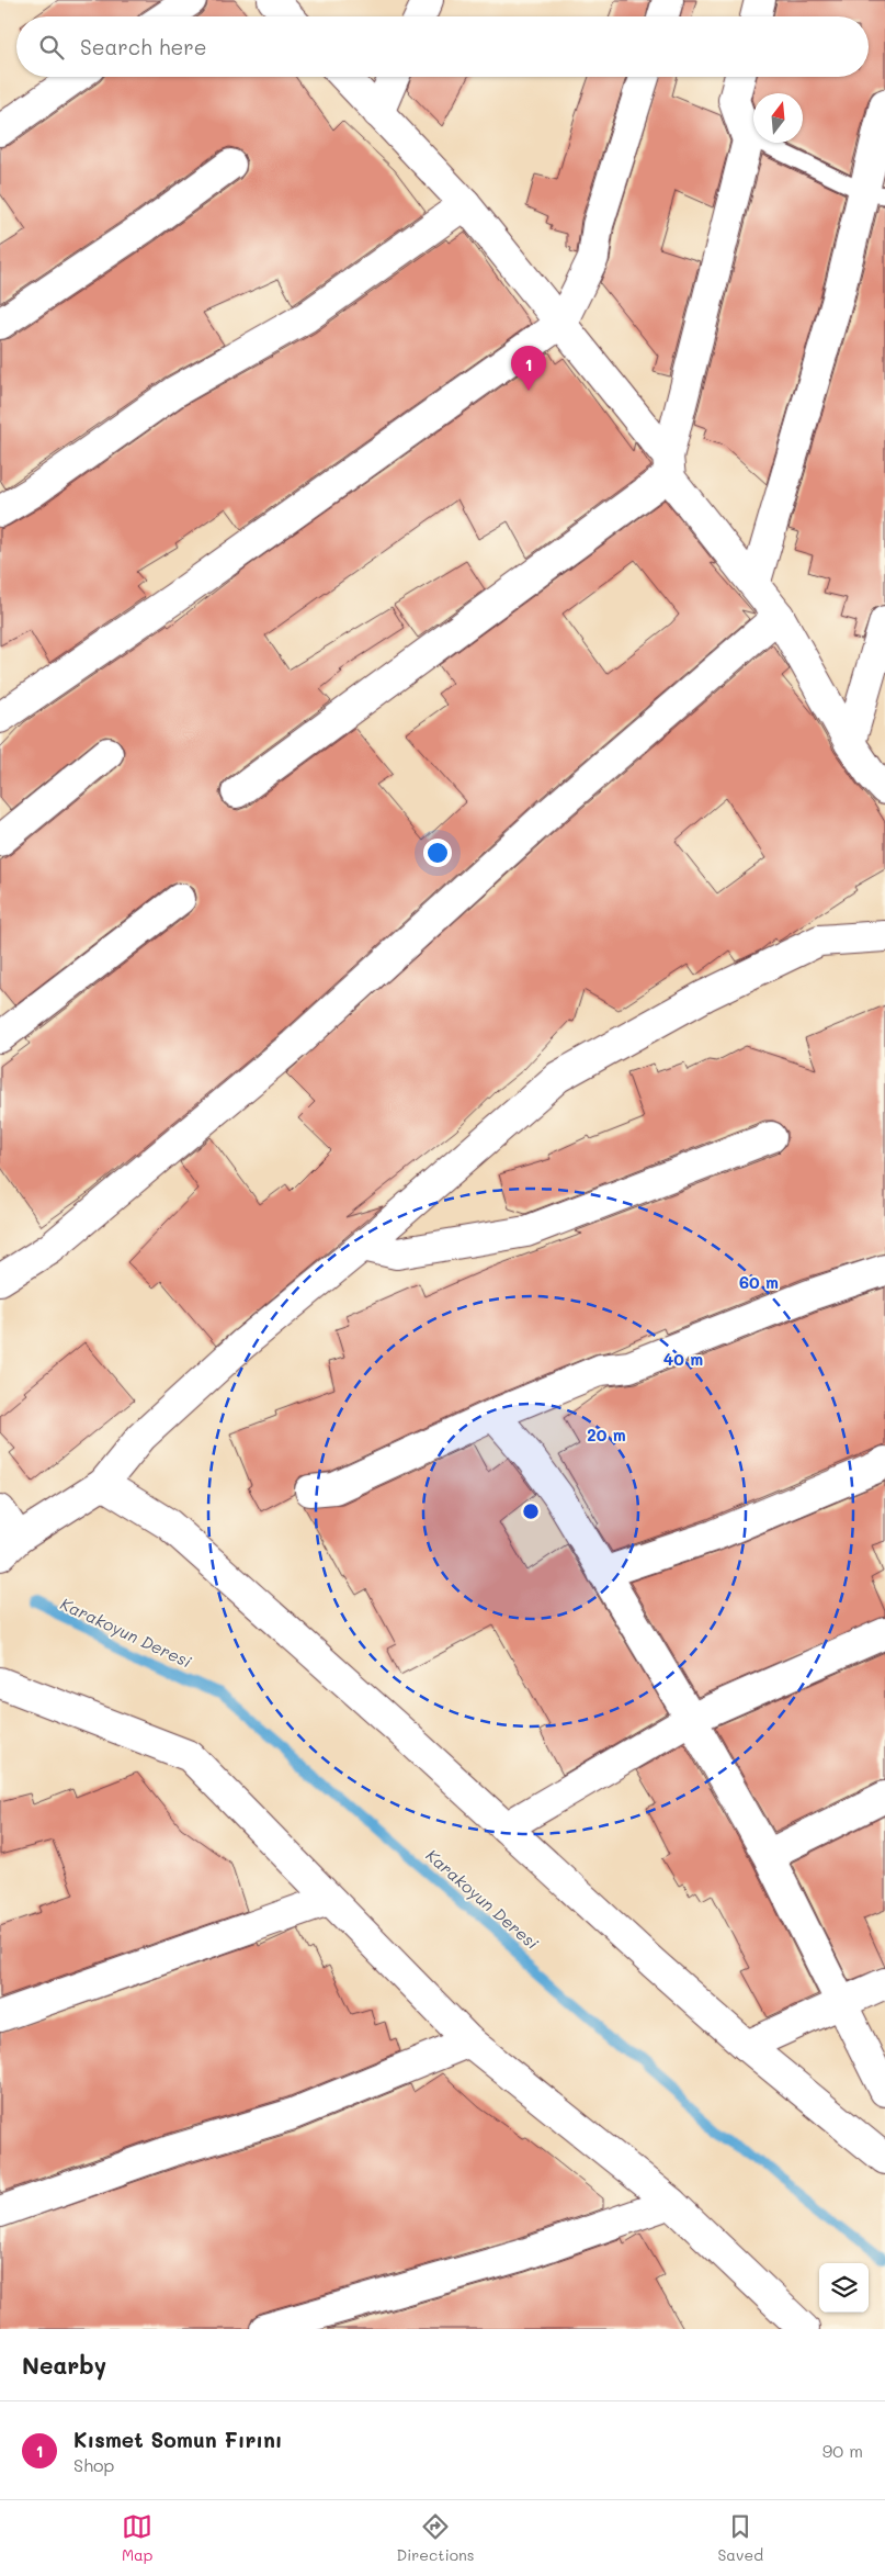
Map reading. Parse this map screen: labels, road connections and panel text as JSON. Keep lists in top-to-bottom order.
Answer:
{
  "water": ["Karakoyun Deresi"],
  "north": "top",
  "page": {
    "search": "Search here",
    "pins": "1",
    "heading": "Nearby",
    "list": [
      {
        "mark": "1",
        "name": "Kısmet Somun Fırını",
        "note": "Shop",
        "value": "90 m"
      }
    ],
    "nav": ["Map", "Directions", "Saved"]
  },
  "rings": ["60 m", "40 m", "20 m"]
}
